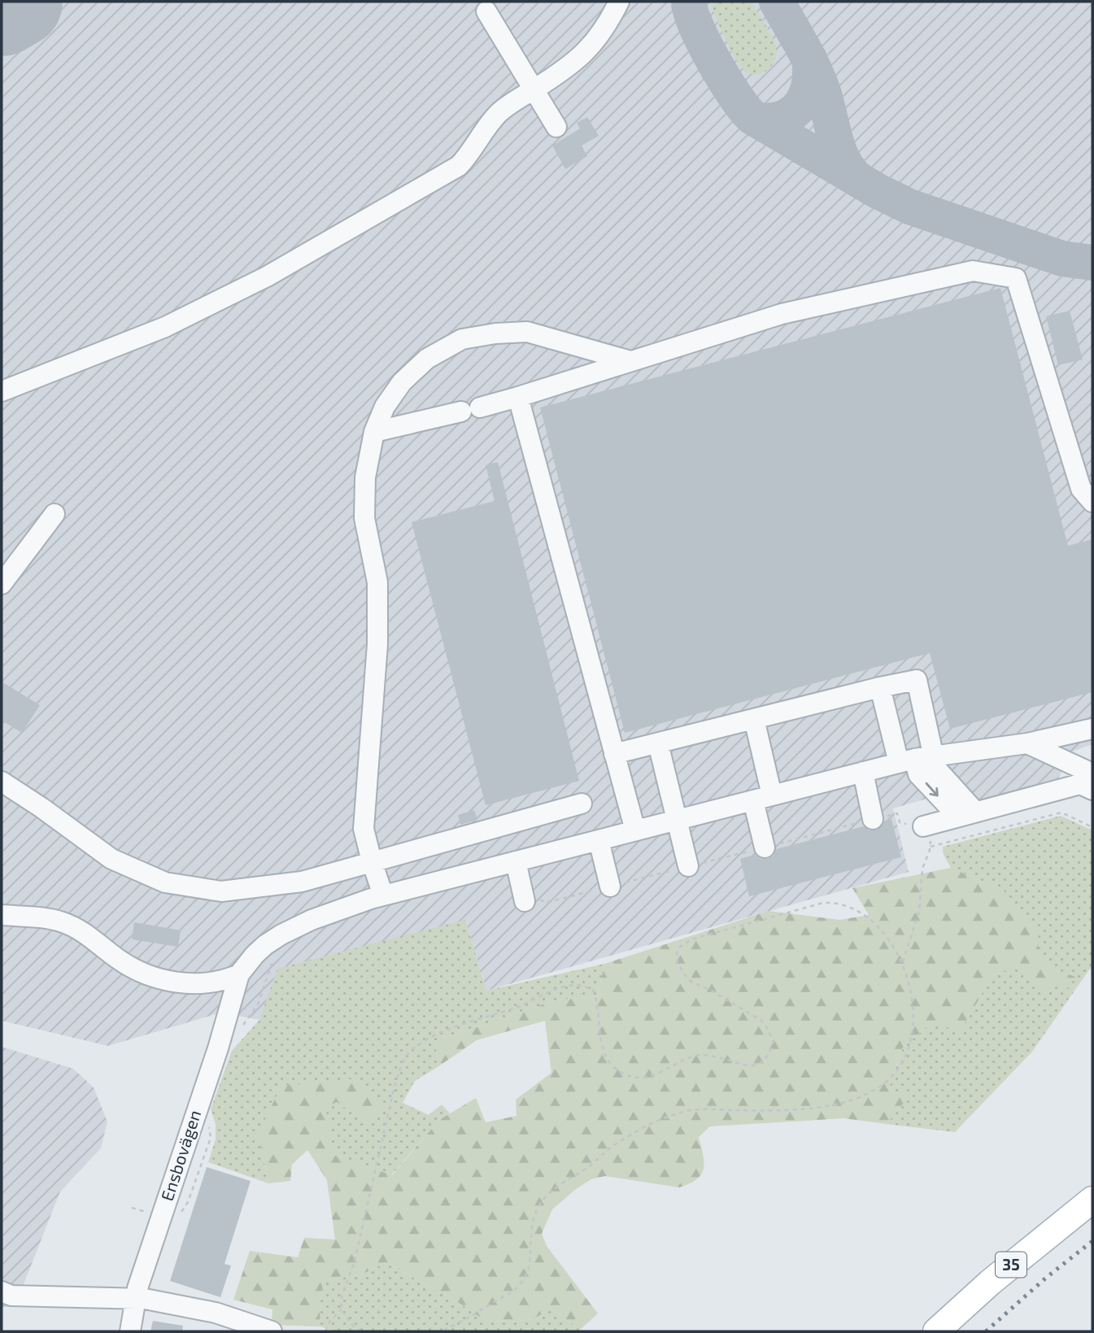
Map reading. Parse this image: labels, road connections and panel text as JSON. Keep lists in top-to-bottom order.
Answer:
{
  "streets": {
    "main road": ["35"],
    "street": ["Ensbovägen"]
  }
}
